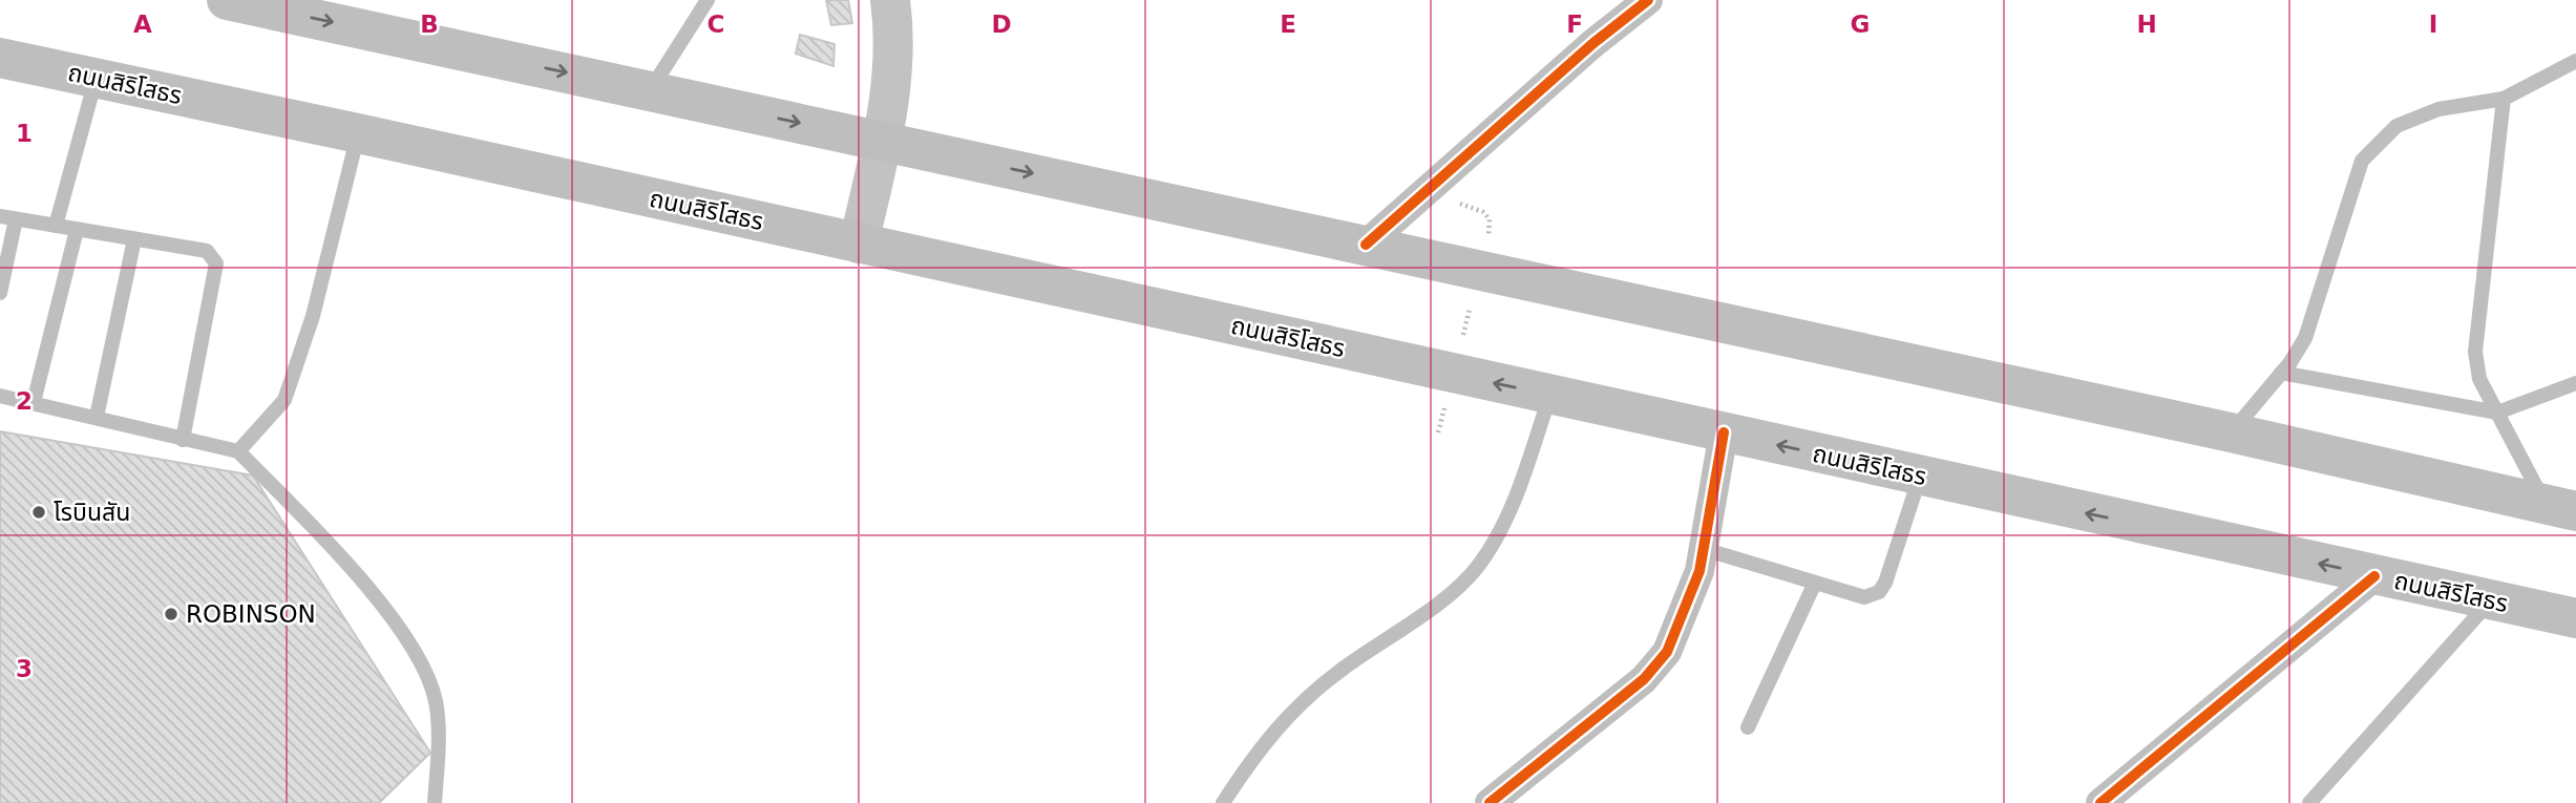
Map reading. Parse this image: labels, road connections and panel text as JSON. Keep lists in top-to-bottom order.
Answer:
{
  "streets": {
    "highway": ["ถนนสิริโสธร"]
  },
  "places": ["โรบินสัน", "ROBINSON"],
  "grid": {
    "columns": [
      "A",
      "B",
      "C",
      "D",
      "E",
      "F",
      "G",
      "H",
      "I"
    ],
    "rows": ["1", "2", "3"]
  }
}
